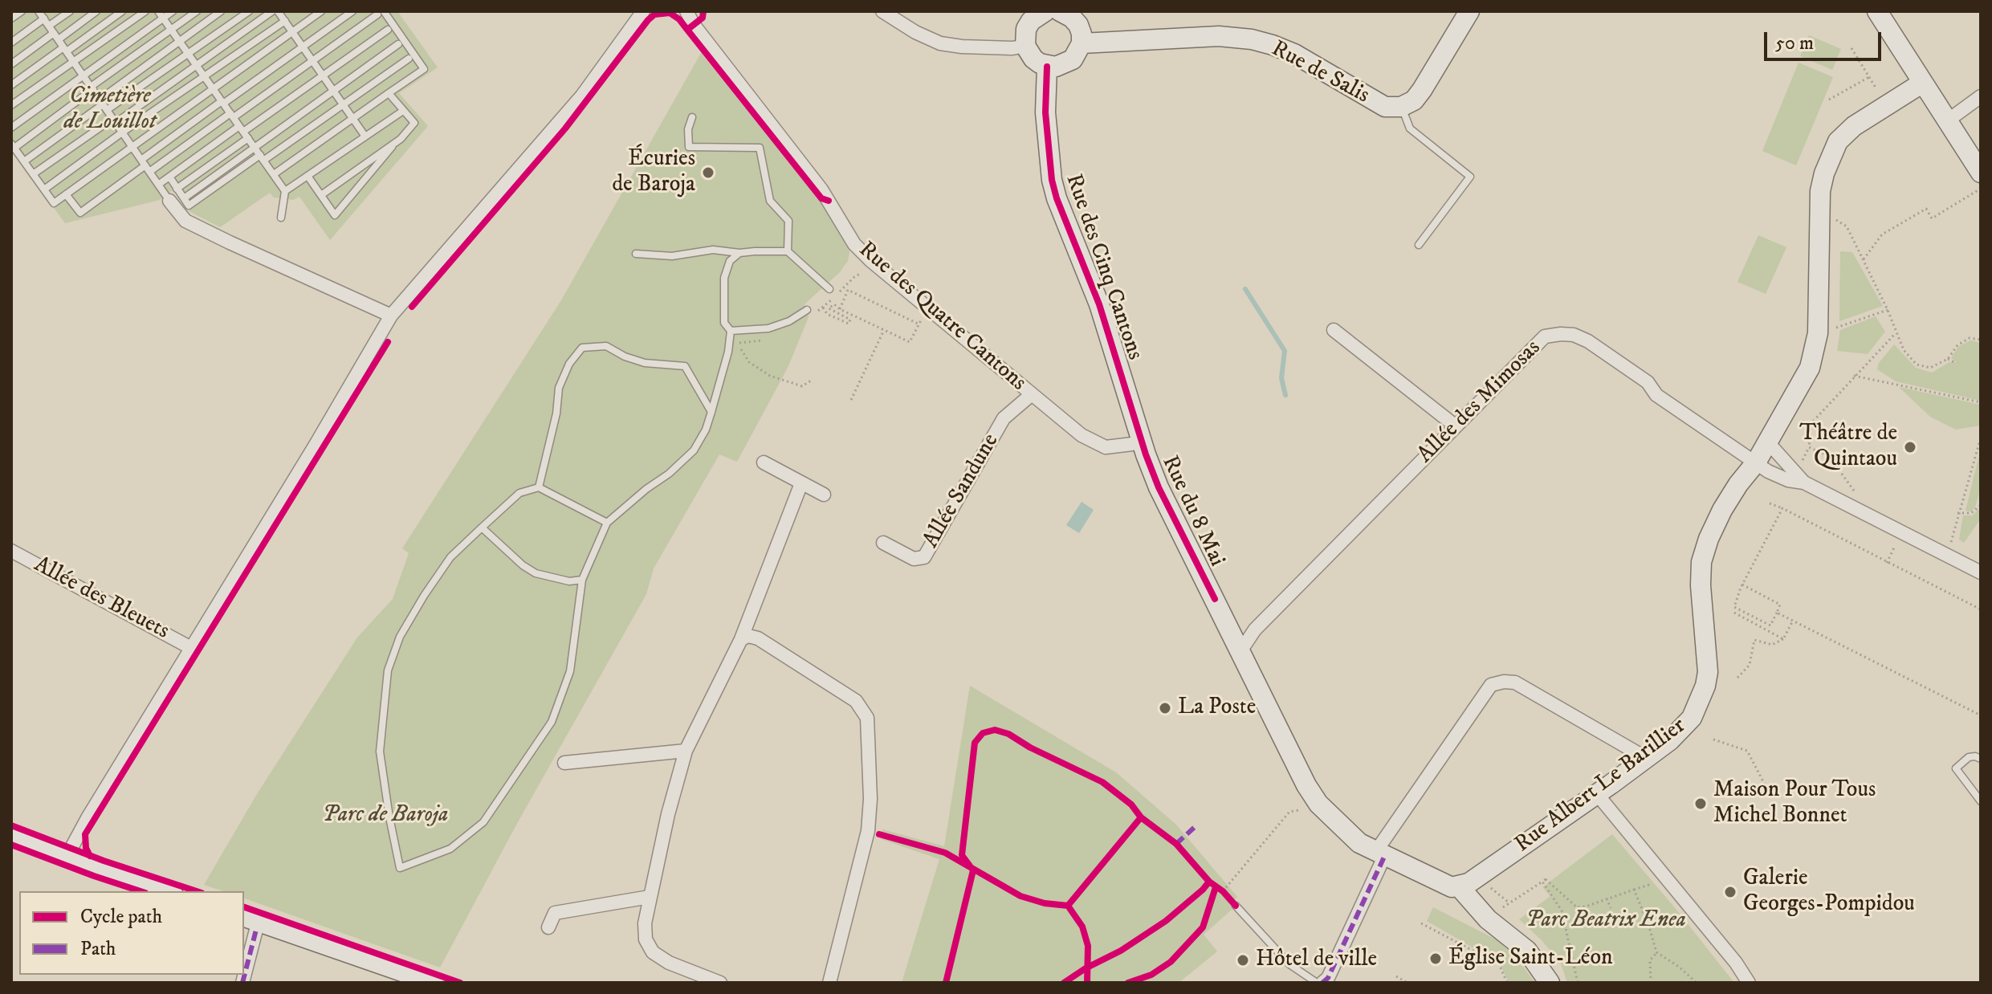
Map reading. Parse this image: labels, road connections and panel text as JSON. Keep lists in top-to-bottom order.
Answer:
{
  "streets": {
    "street": [
      "Rue de Salis",
      "Rue des Cinq Cantons",
      "Rue des Quatre Cantons",
      "Allée des Mimosas",
      "Allée Sandune",
      "Rue du 8 Mai",
      "Allée des Bleuets",
      "Rue Albert Le Barillier"
    ]
  },
  "crossings": [
    ["Rue des Cinq Cantons", "Rue des Quatre Cantons"],
    ["Rue des Cinq Cantons", "Rue du 8 Mai"],
    ["Rue des Quatre Cantons", "Allée Sandune"],
    ["Rue des Quatre Cantons", "Rue du 8 Mai"],
    ["Allée des Mimosas", "Rue du 8 Mai"],
    ["Allée des Mimosas", "Rue Albert Le Barillier"],
    ["Rue du 8 Mai", "Rue Albert Le Barillier"]
  ],
  "parks": ["Cimetière de Louillot", "Parc de Baroja", "Parc Beatrix Enea"],
  "places": [
    "Écuries de Baroja",
    "Théâtre de Quintaou",
    "La Poste",
    "Maison Pour Tous Michel Bonnet",
    "Galerie Georges-Pompidou",
    "Église Saint-Léon",
    "Hôtel de ville"
  ],
  "legend": ["Cycle path", "Path"],
  "scale_bar": "50 m"
}
